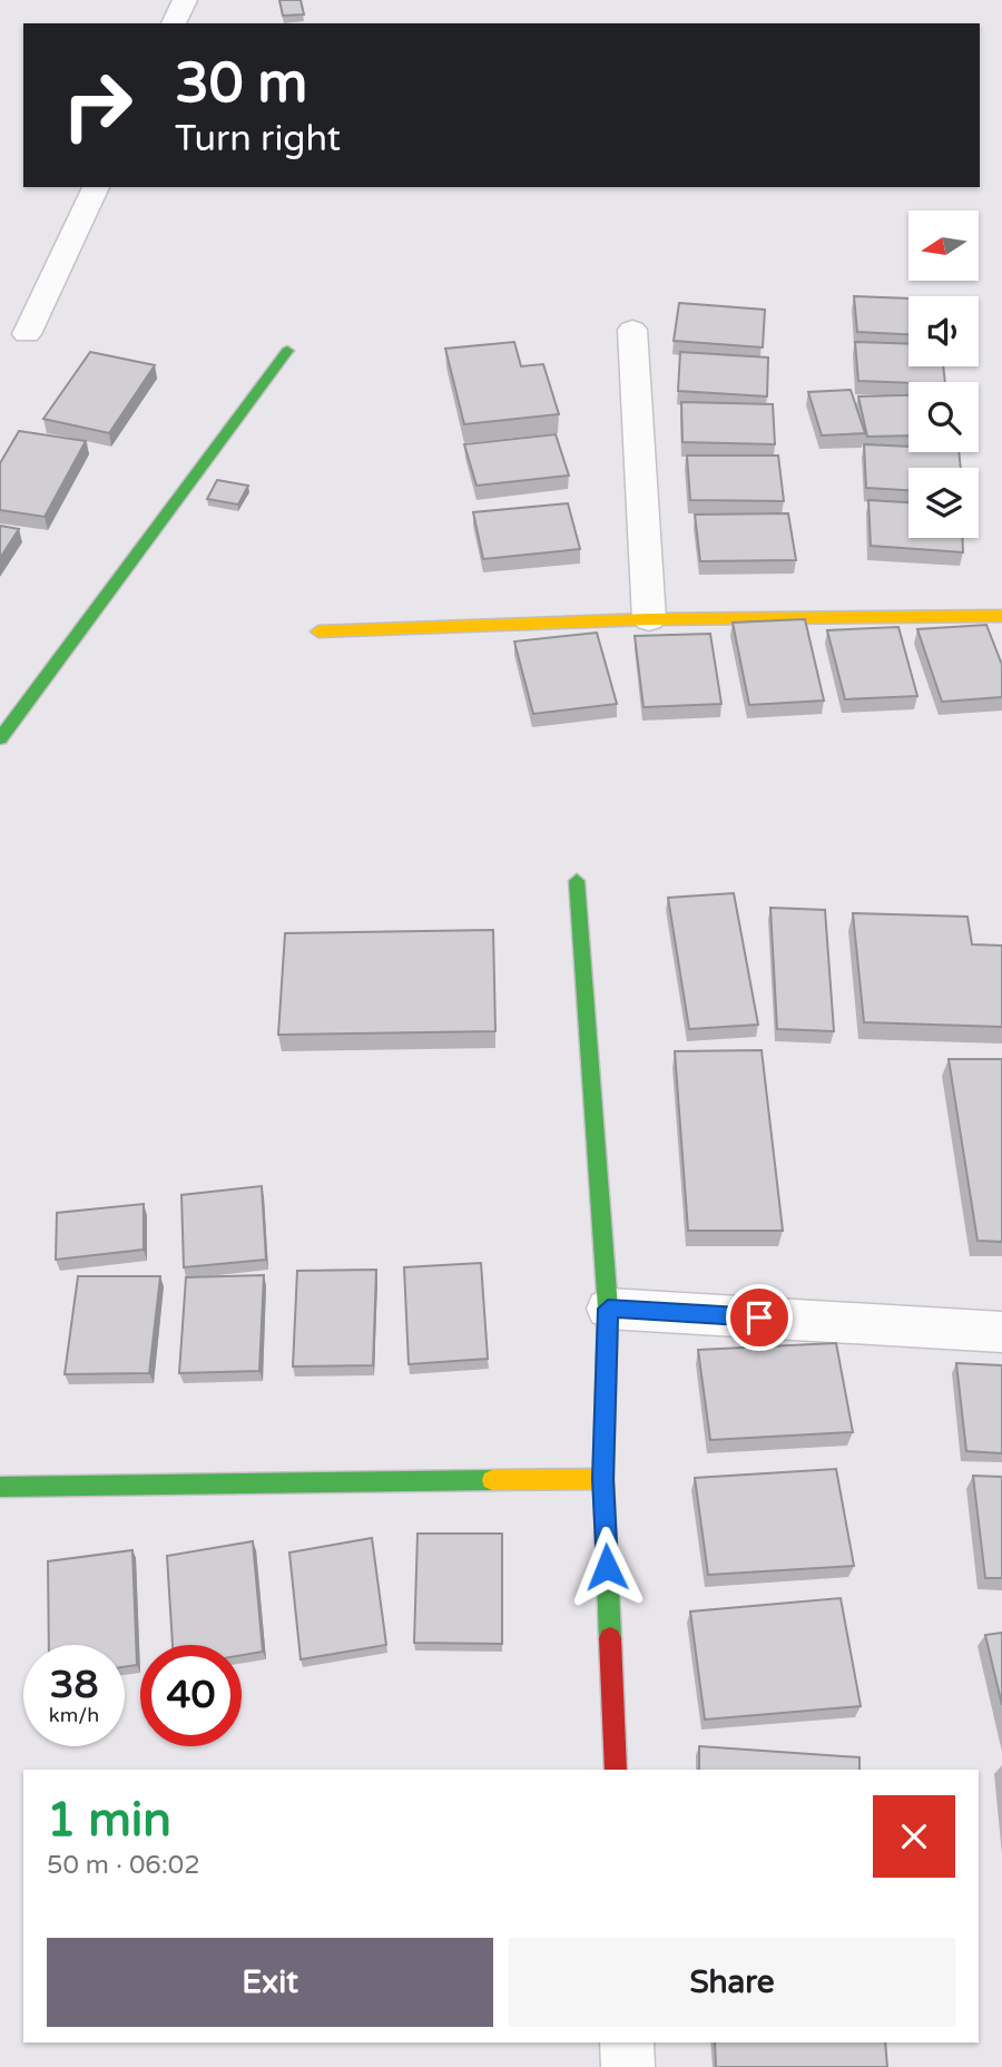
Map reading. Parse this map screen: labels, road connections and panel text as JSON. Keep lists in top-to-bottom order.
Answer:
{
  "north": "left",
  "page": {
    "turn": ["30 m", "Turn right"],
    "speed": "38 km/h",
    "limit": "40",
    "heading": ["1 min", "50 m · 06:02"],
    "buttons": ["Exit", "Share"]
  }
}
